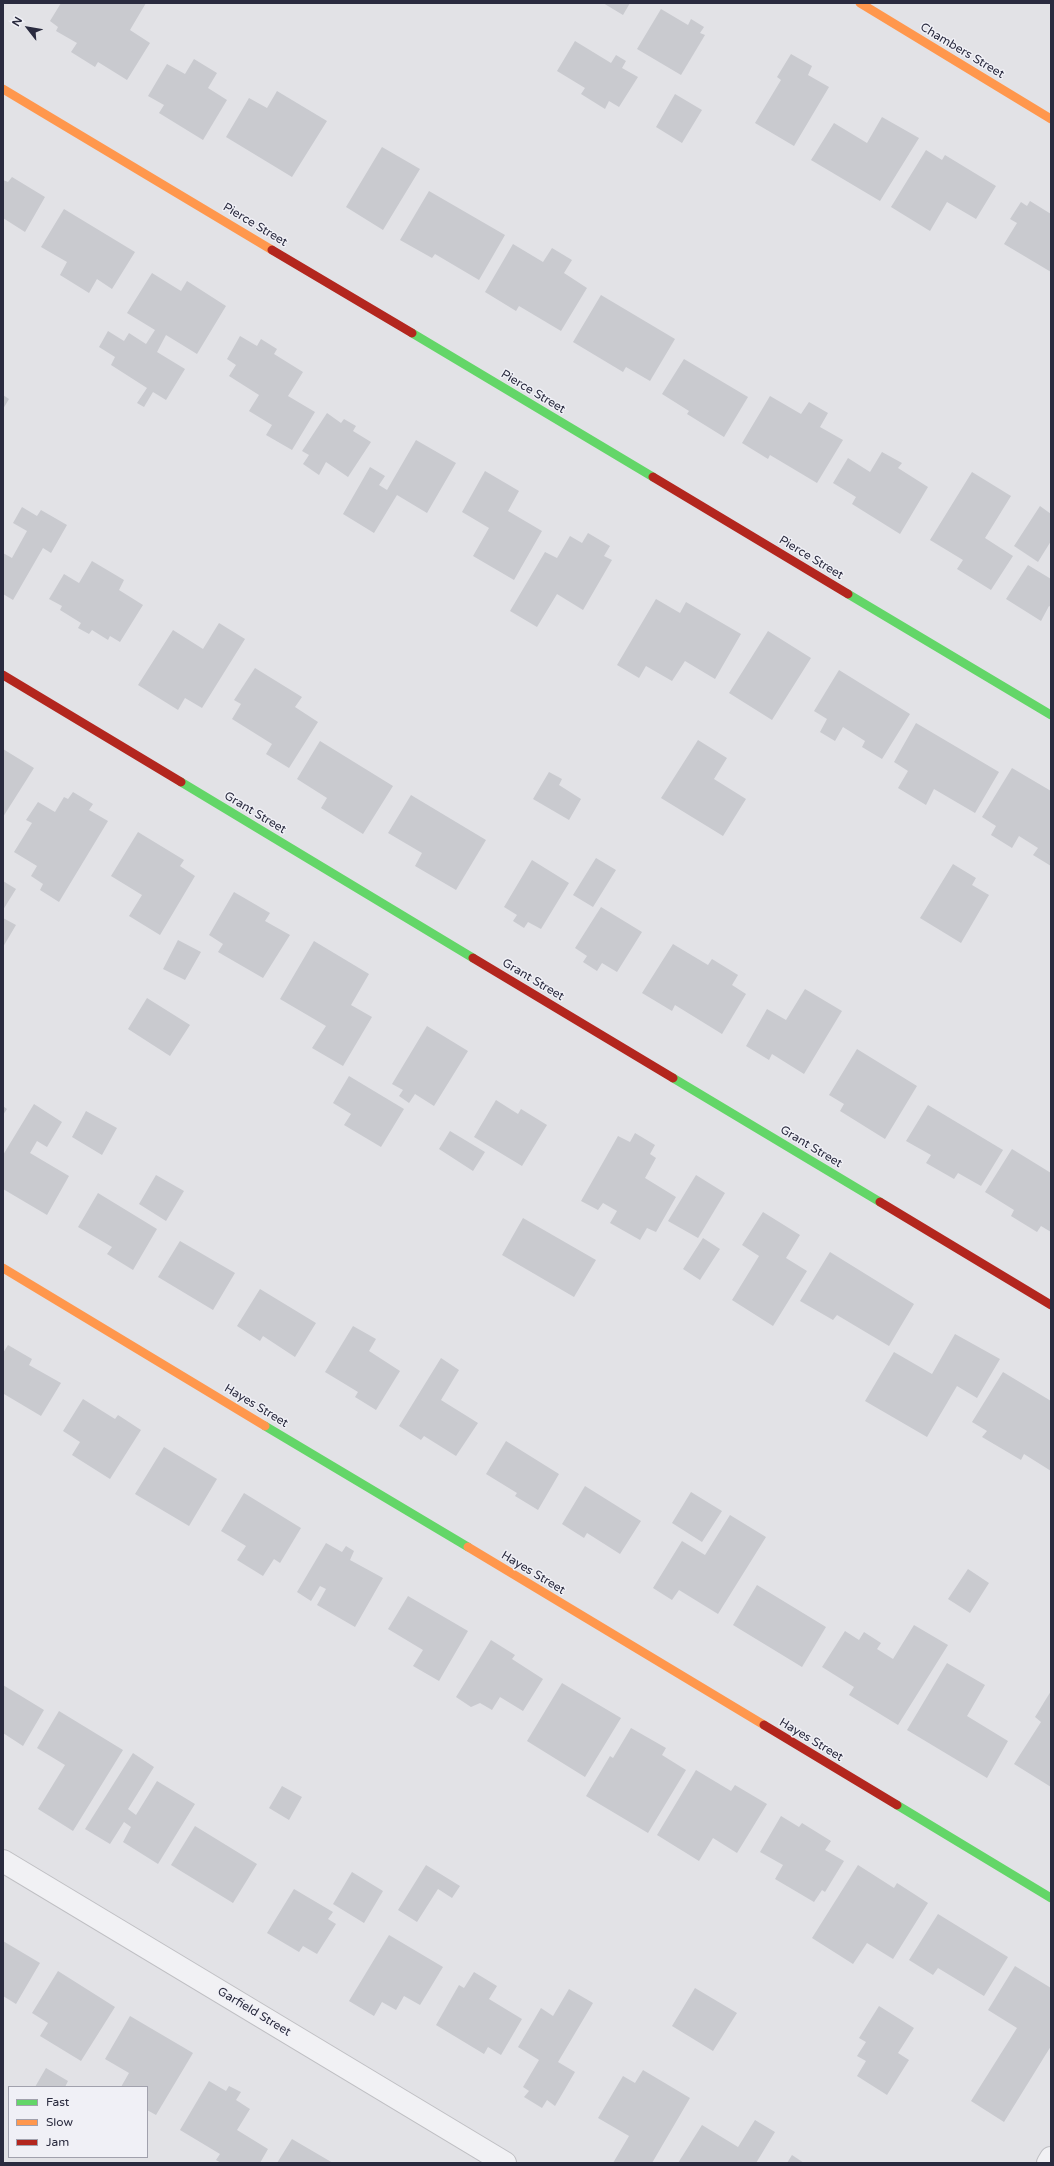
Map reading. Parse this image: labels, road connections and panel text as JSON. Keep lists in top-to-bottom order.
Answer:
{
  "streets": {
    "street": [
      "Chambers Street",
      "Pierce Street",
      "Grant Street",
      "Hayes Street",
      "Garfield Street"
    ]
  },
  "legend": ["Fast", "Slow", "Jam"],
  "north": "top left"
}
